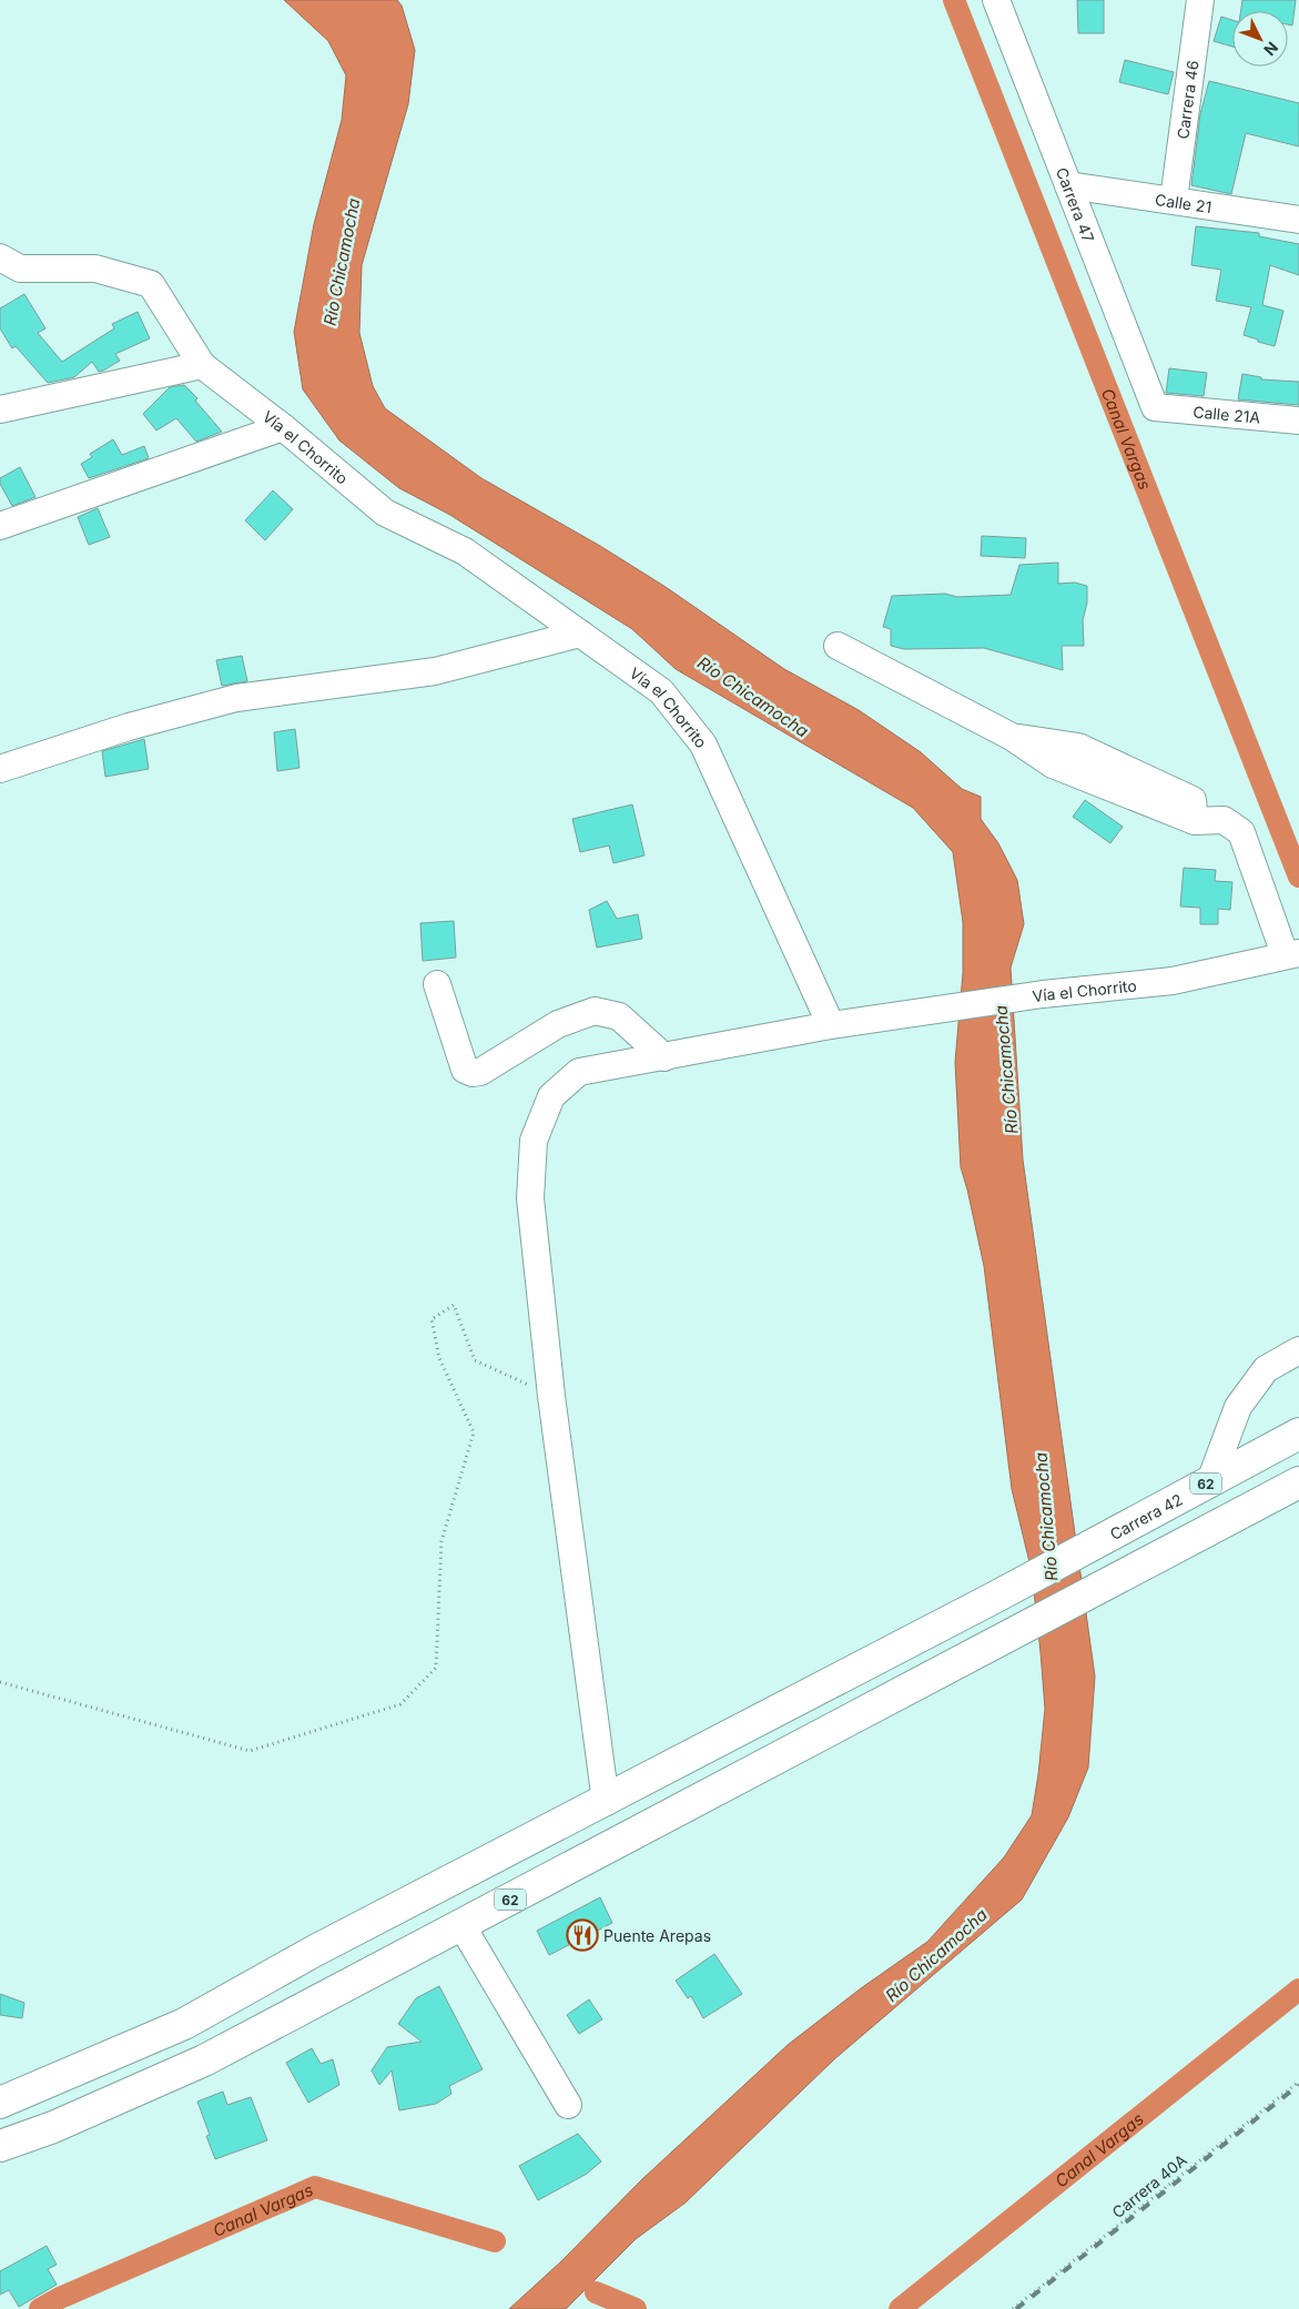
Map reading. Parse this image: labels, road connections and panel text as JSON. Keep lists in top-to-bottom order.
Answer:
{
  "streets": {
    "highway": ["62", "Carrera 42"],
    "street": [
      "Carrera 46",
      "Calle 21",
      "Carrera 47",
      "Calle 21A",
      "Vía el Chorrito"
    ],
    "path": ["Carrera 40A"]
  },
  "crossings": [
    ["Carrera 46", "Calle 21"],
    ["Calle 21", "Carrera 47"],
    ["Carrera 47", "Calle 21A"],
    ["62", "Carrera 42"]
  ],
  "water": ["Río Chicamocha", "Canal Vargas"],
  "places": {
    "restaurant": ["Puente Arepas"]
  },
  "north": "bottom right"
}
